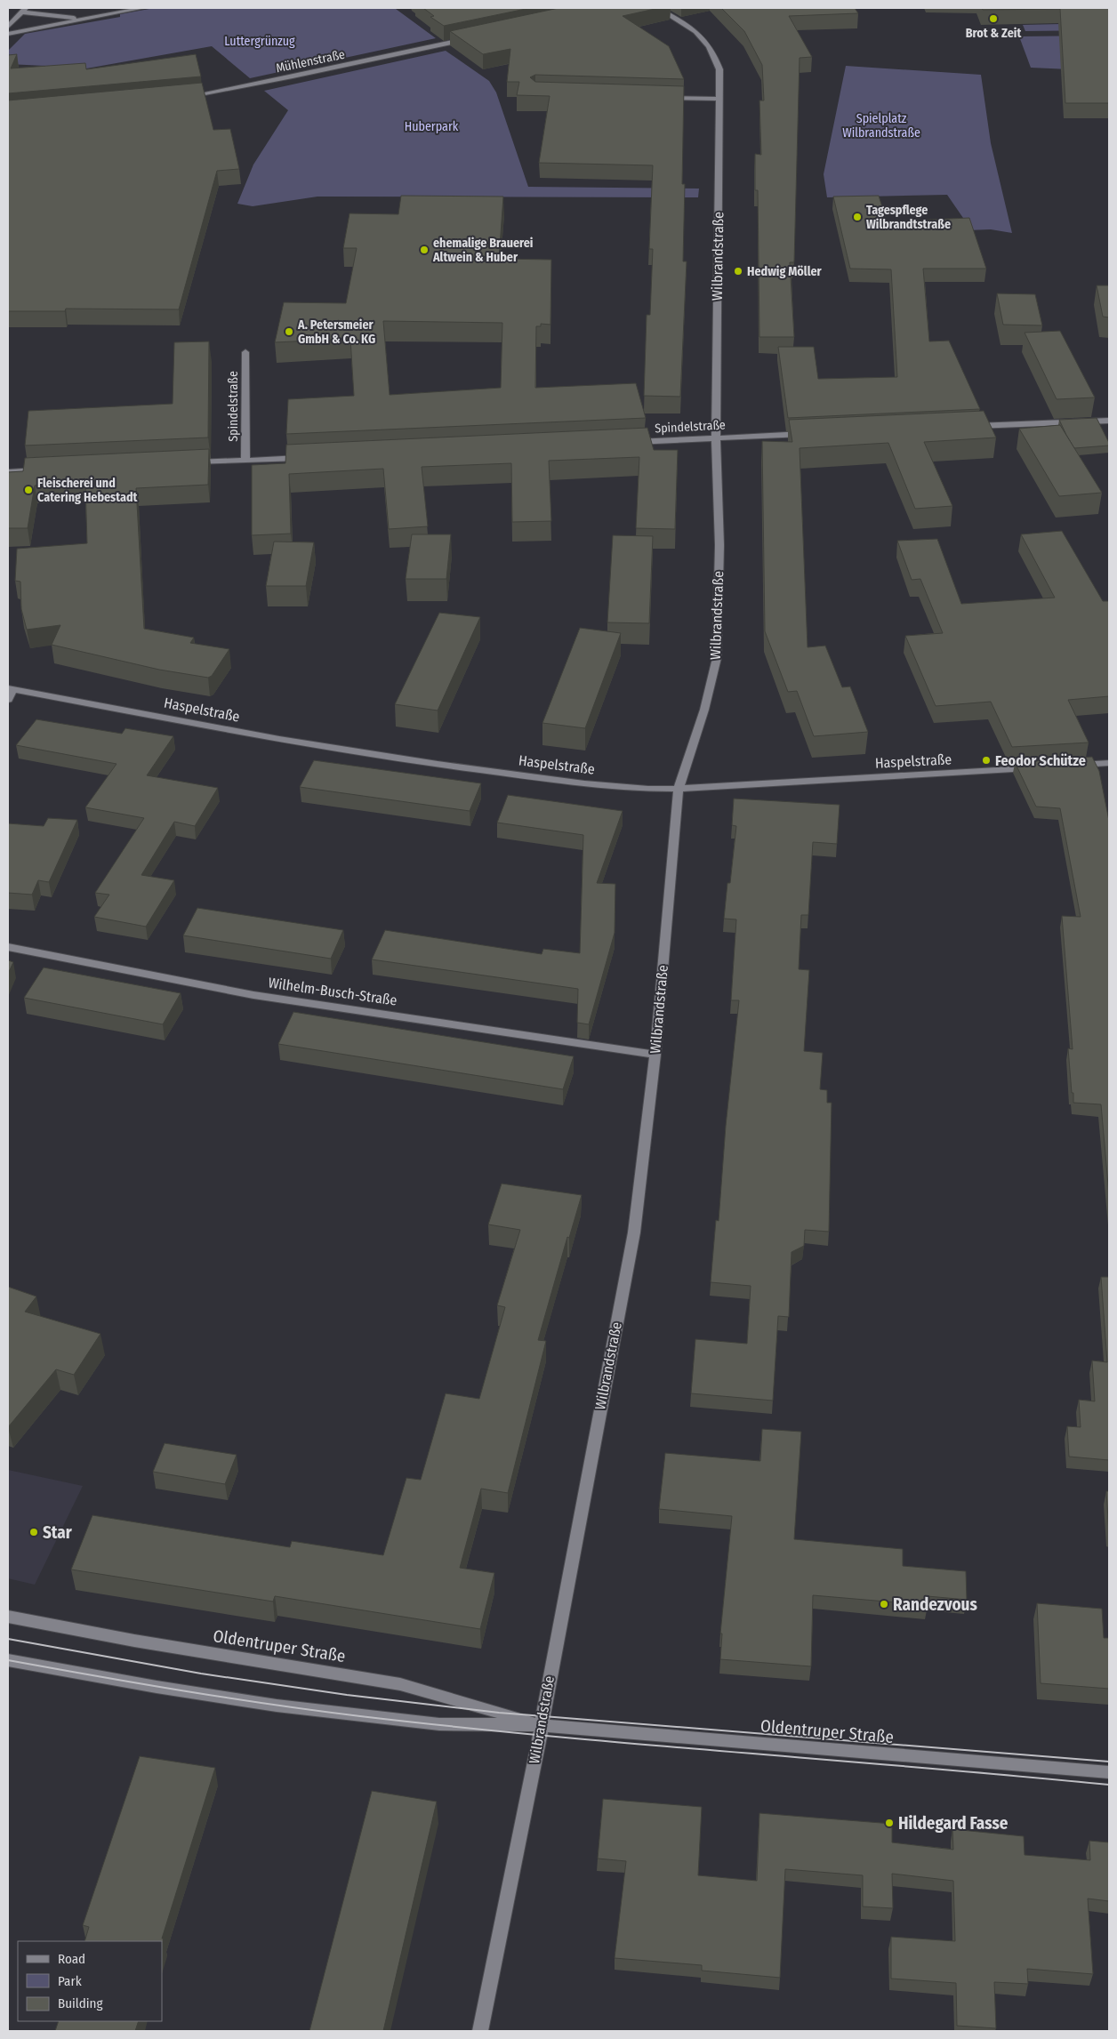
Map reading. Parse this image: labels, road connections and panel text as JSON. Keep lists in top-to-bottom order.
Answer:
{
  "streets": {
    "street": [
      "Mühlenstraße",
      "Wilbrandstraße",
      "Spindelstraße",
      "Haspelstraße",
      "Wilhelm-Busch-Straße",
      "Oldentruper Straße"
    ]
  },
  "crossings": [
    ["Wilbrandstraße", "Spindelstraße"],
    ["Wilbrandstraße", "Haspelstraße"],
    ["Wilbrandstraße", "Wilhelm-Busch-Straße"],
    ["Wilbrandstraße", "Oldentruper Straße"]
  ],
  "parks": ["Luttergrünzug", "Spielplatz Wilbrandstraße", "Huberpark"],
  "places": [
    "Brot & Zeit",
    "Tagespflege Wilbrandtstraße",
    "ehemalige Brauerei Altwein & Huber",
    "Hedwig Möller",
    "A. Petersmeier GmbH & Co. KG",
    "Fleischerei und Catering Hebestadt",
    "Feodor Schütze",
    "Star",
    "Randezvous",
    "Hildegard Fasse"
  ],
  "legend": ["Road", "Park", "Building"]
}
